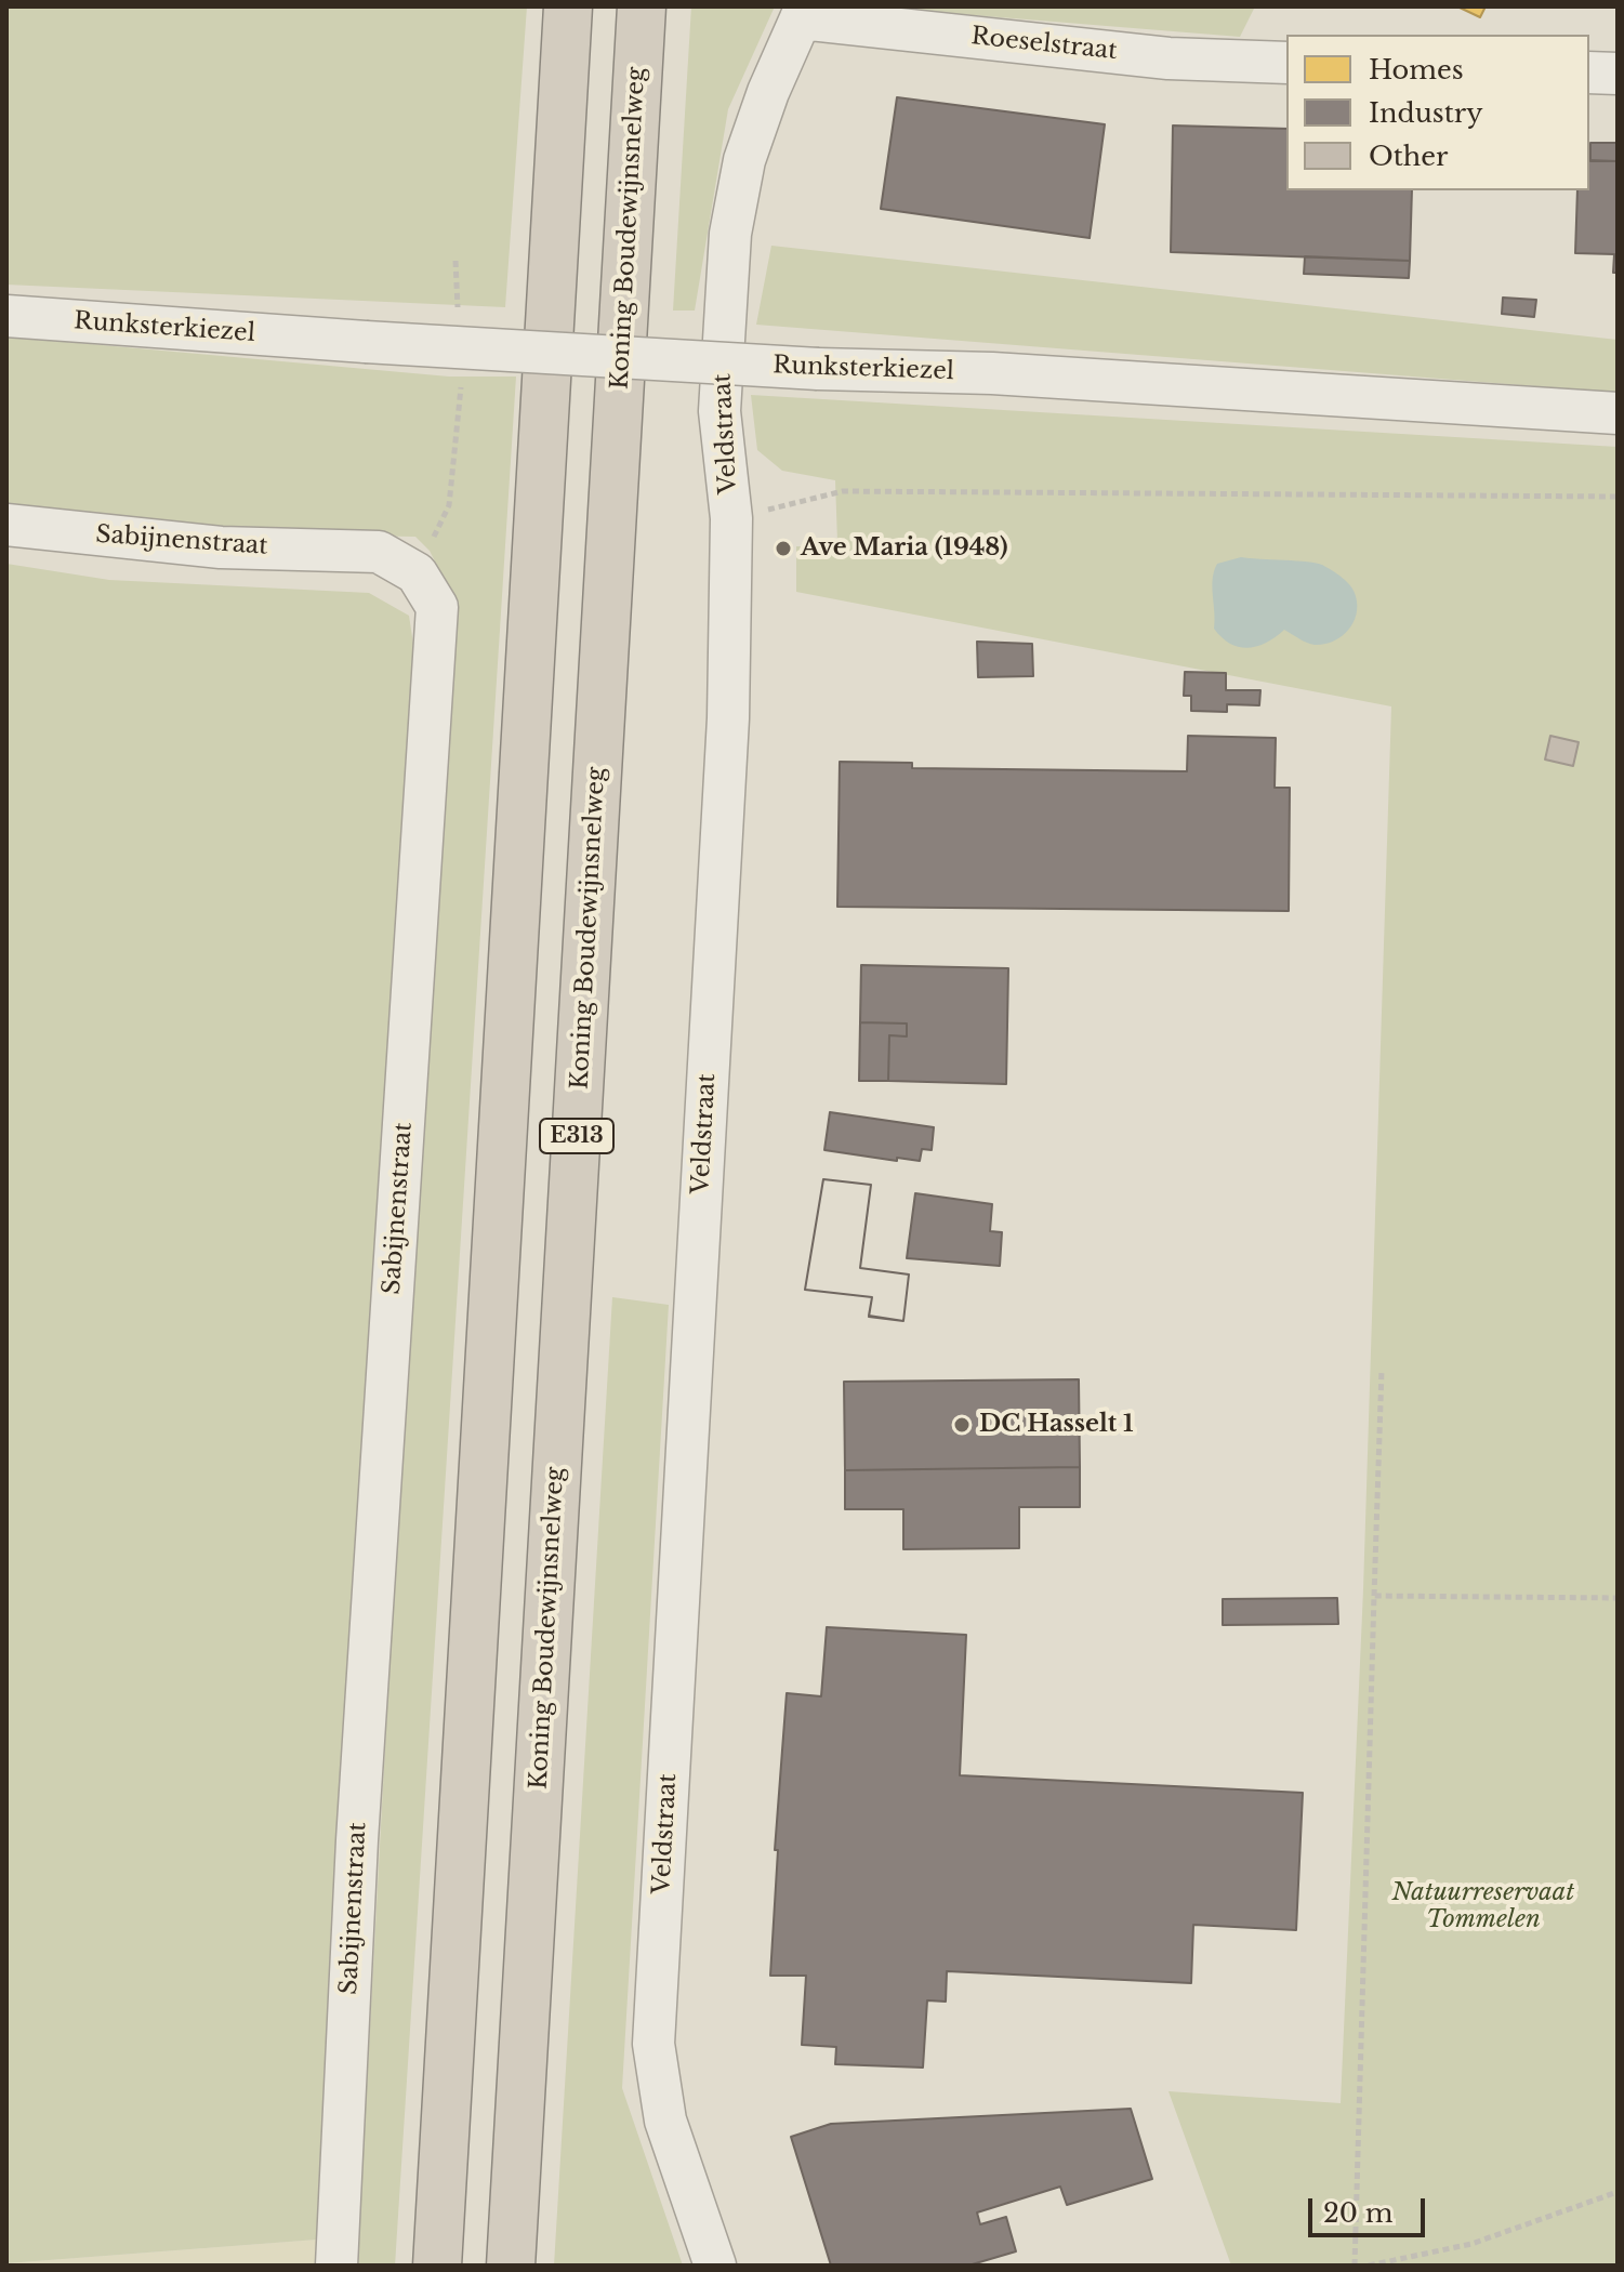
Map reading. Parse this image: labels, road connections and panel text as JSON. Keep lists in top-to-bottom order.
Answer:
{
  "streets": {
    "highway": ["Koning Boudewijnsnelweg", "E313"],
    "street": [
      "Roeselstraat",
      "Runksterkiezel",
      "Veldstraat",
      "Sabijnenstraat"
    ]
  },
  "crossings": [
    ["Roeselstraat", "Veldstraat"]
  ],
  "parks": ["Natuurreservaat Tommelen"],
  "places": ["Ave Maria (1948)", "DC Hasselt 1"],
  "legend": ["Homes", "Industry", "Other"],
  "scale_bar": "20 m"
}
